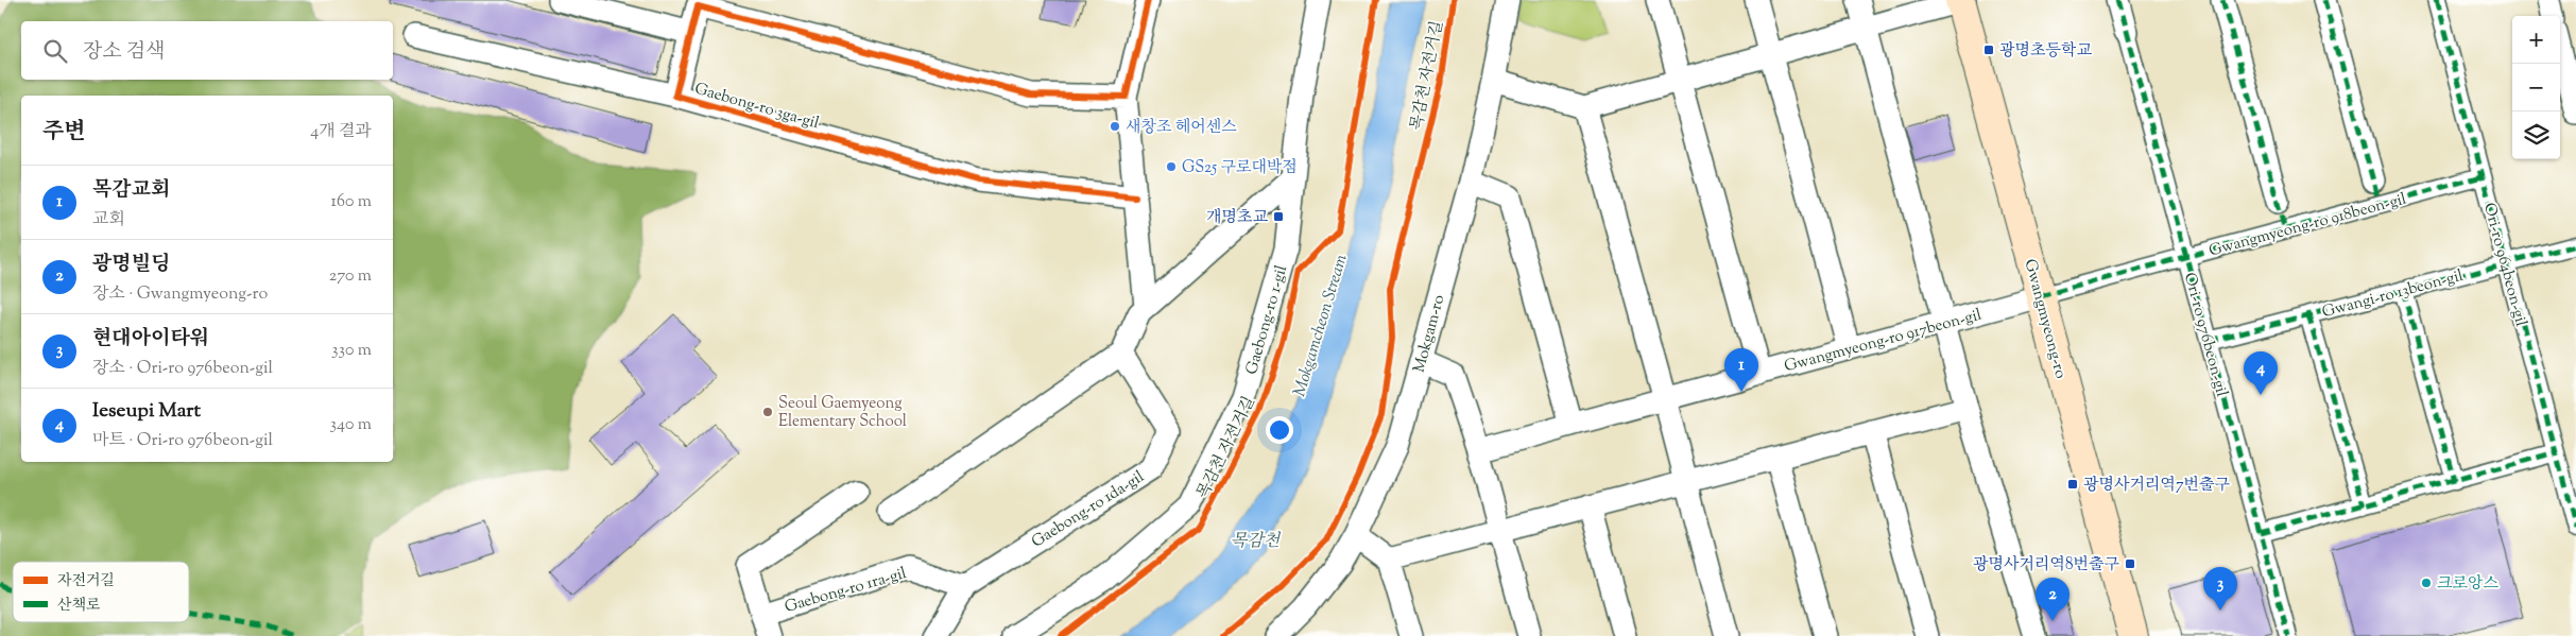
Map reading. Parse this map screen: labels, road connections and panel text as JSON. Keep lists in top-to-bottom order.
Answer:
{
  "streets": {
    "main road": ["Gwangmyeong-ro"],
    "street": [
      "Gaebong-ro 3ga-gil",
      "Gwangmyeong-ro 918beon-gil",
      "Ori-ro 964beon-gil",
      "Gwangi-ro 13beon-gil",
      "Gaebong-ro 1-gil",
      "Mokgam-ro",
      "Ori-ro 976beon-gil",
      "Gwangmyeong-ro 917beon-gil",
      "Gaebong-ro 1da-gil",
      "Gaebong-ro 1ra-gil"
    ],
    "cycle path": ["목감천 자전거길"]
  },
  "crossings": [
    ["Gwangmyeong-ro 918beon-gil", "Ori-ro 964beon-gil"],
    ["Gwangmyeong-ro 918beon-gil", "Gwangmyeong-ro"],
    ["Gwangmyeong-ro 918beon-gil", "Ori-ro 976beon-gil"],
    ["Gwangmyeong-ro 918beon-gil", "Gwangmyeong-ro 917beon-gil"],
    ["Ori-ro 964beon-gil", "Gwangi-ro 13beon-gil"],
    ["Gwangi-ro 13beon-gil", "Ori-ro 976beon-gil"],
    ["Gwangmyeong-ro", "Gwangmyeong-ro 917beon-gil"],
    ["Gaebong-ro 1da-gil", "Gaebong-ro 1ra-gil"]
  ],
  "water": ["Mokgamcheon Stream", "목감천"],
  "places": {
    "transit": [
      "광명초등학교",
      "개명초교",
      "광명사거리역7번출구",
      "광명사거리역8번출구"
    ],
    "other": [
      "새창조 헤어센스",
      "GS25 구로대박점",
      "Seoul Gaemyeong Elementary School",
      "크로앙스"
    ]
  },
  "legend": ["자전거길", "산책로"],
  "page": {
    "map_buttons": ["+", "−"],
    "search": "장소 검색",
    "heading": ["주변", "4개 결과"],
    "list": [
      {
        "mark": "1",
        "name": "목감교회",
        "note": "교회",
        "value": "160 m"
      },
      {
        "mark": "2",
        "name": "광명빌딩",
        "note": "장소 · Gwangmyeong-ro",
        "value": "270 m"
      },
      {
        "mark": "3",
        "name": "현대아이타워",
        "note": "장소 · Ori-ro 976beon-gil",
        "value": "330 m"
      },
      {
        "mark": "4",
        "name": "Ieseupi Mart",
        "note": "마트 · Ori-ro 976beon-gil",
        "value": "340 m"
      }
    ],
    "pins": [
      "1",
      "4",
      "3",
      "2"
    ]
  }
}
